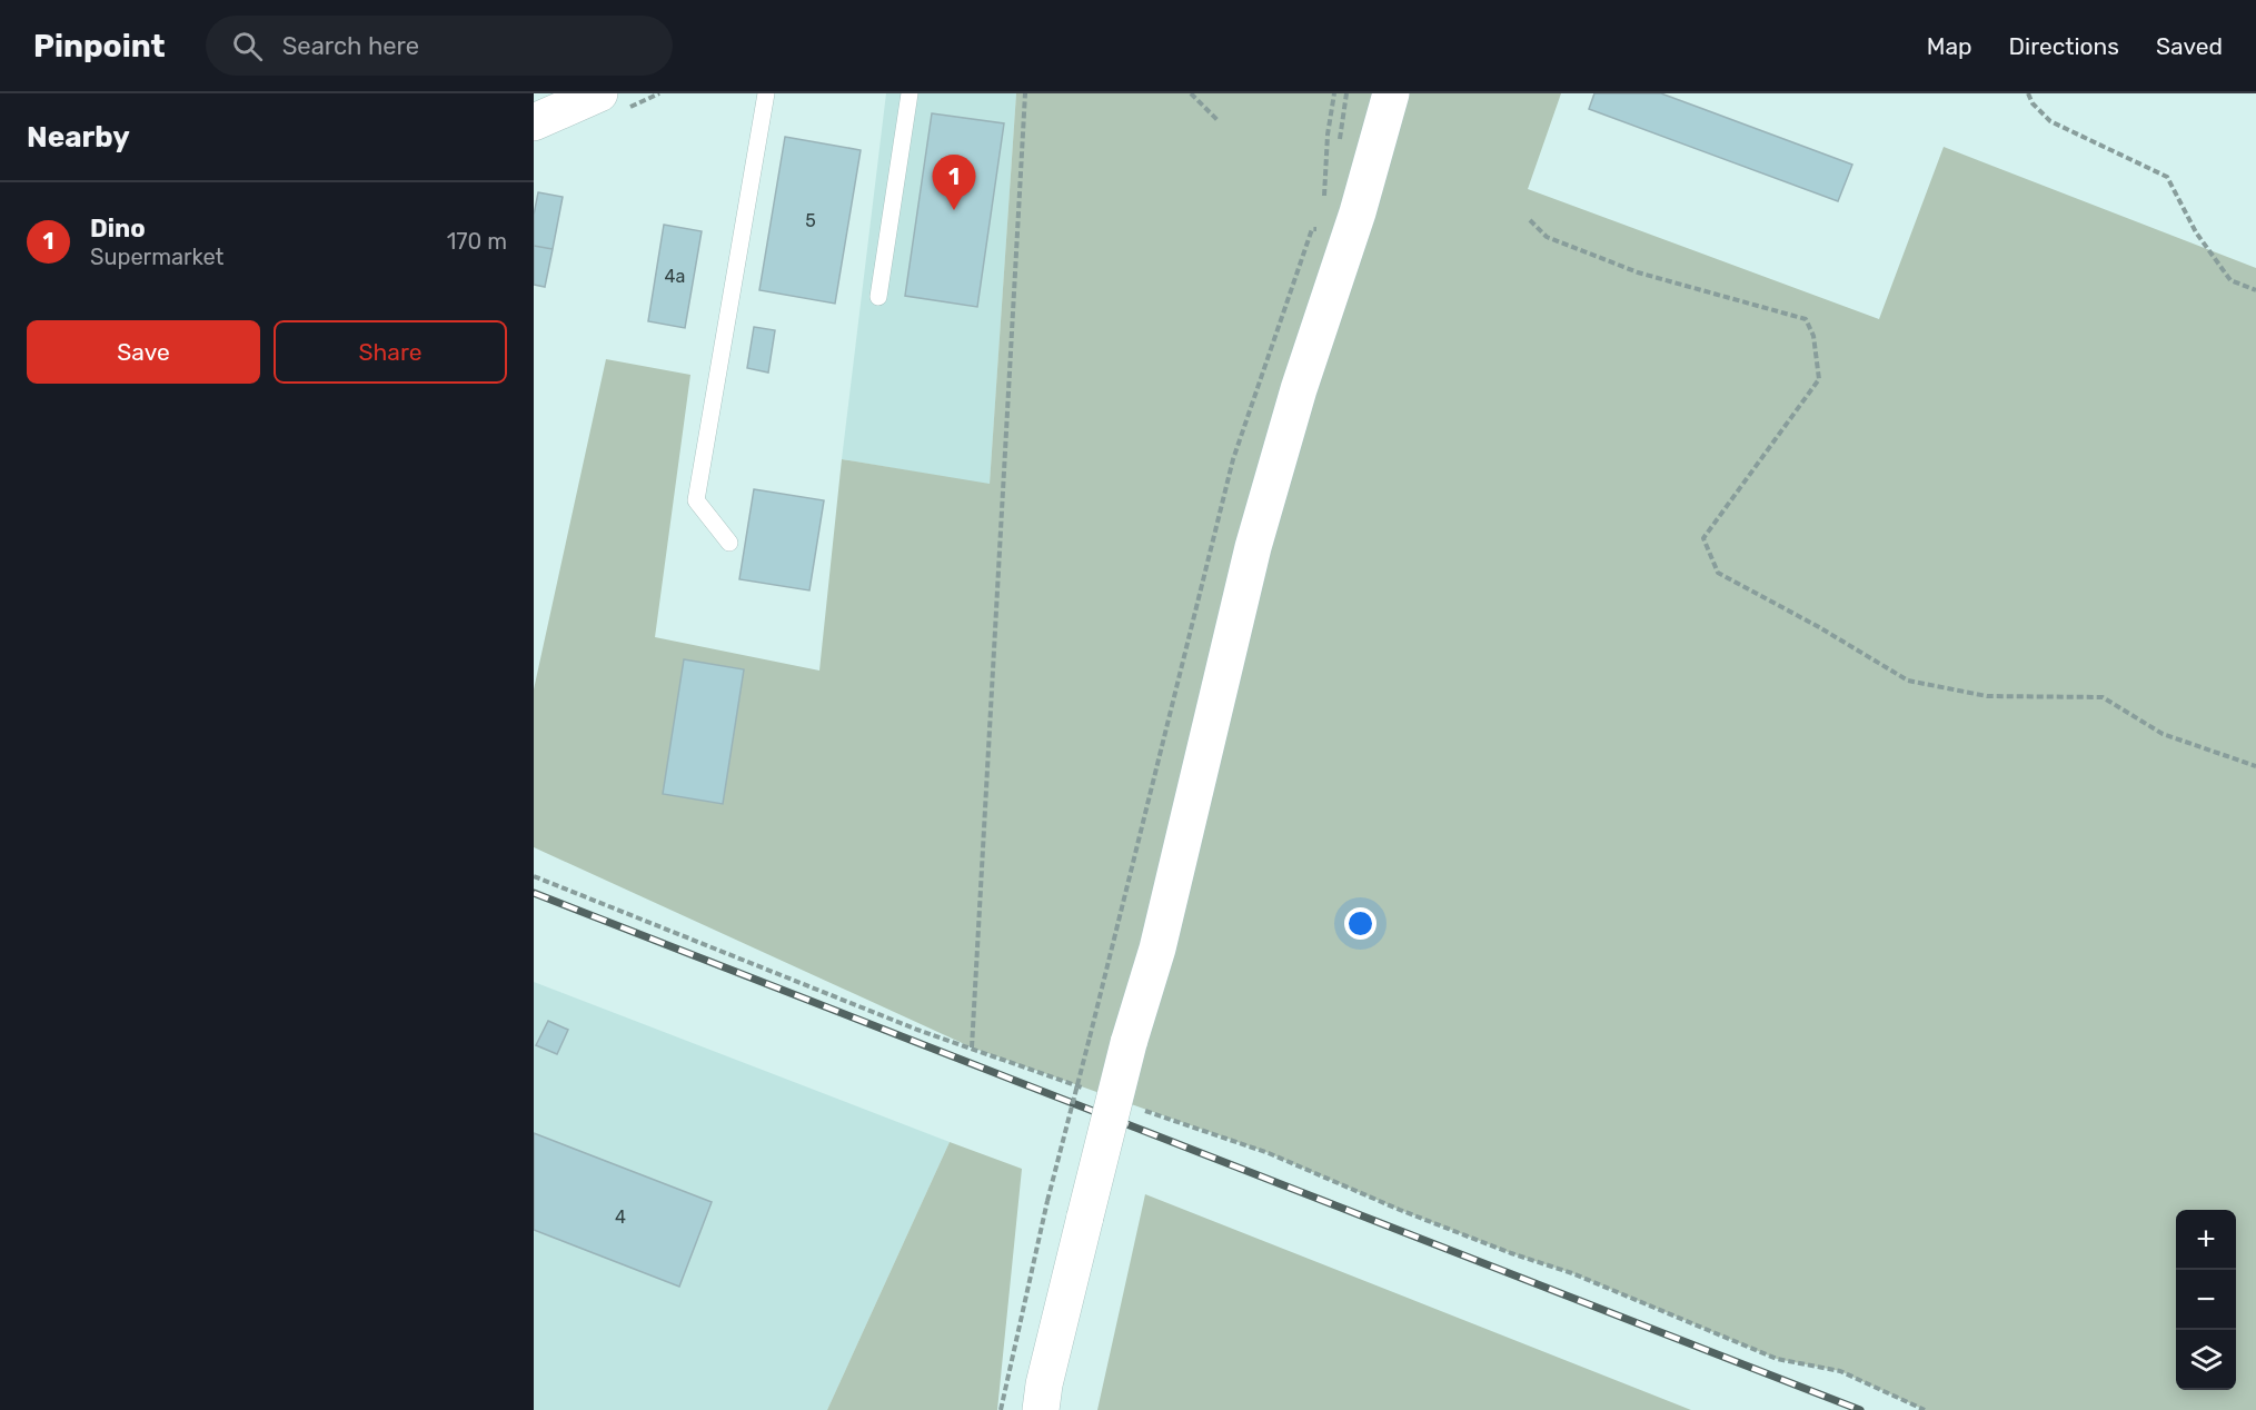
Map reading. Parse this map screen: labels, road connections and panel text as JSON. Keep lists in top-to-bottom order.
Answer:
{
  "house_numbers": ["5", "4a", "4"],
  "page": {
    "header": "Pinpoint",
    "search": "Search here",
    "nav": ["Map", "Directions", "Saved"],
    "heading": "Nearby",
    "pins": "1",
    "list": [
      {
        "mark": "1",
        "name": "Dino",
        "note": "Supermarket",
        "value": "170 m"
      }
    ],
    "buttons": ["Save", "Share"],
    "map_buttons": ["+", "−"]
  }
}
